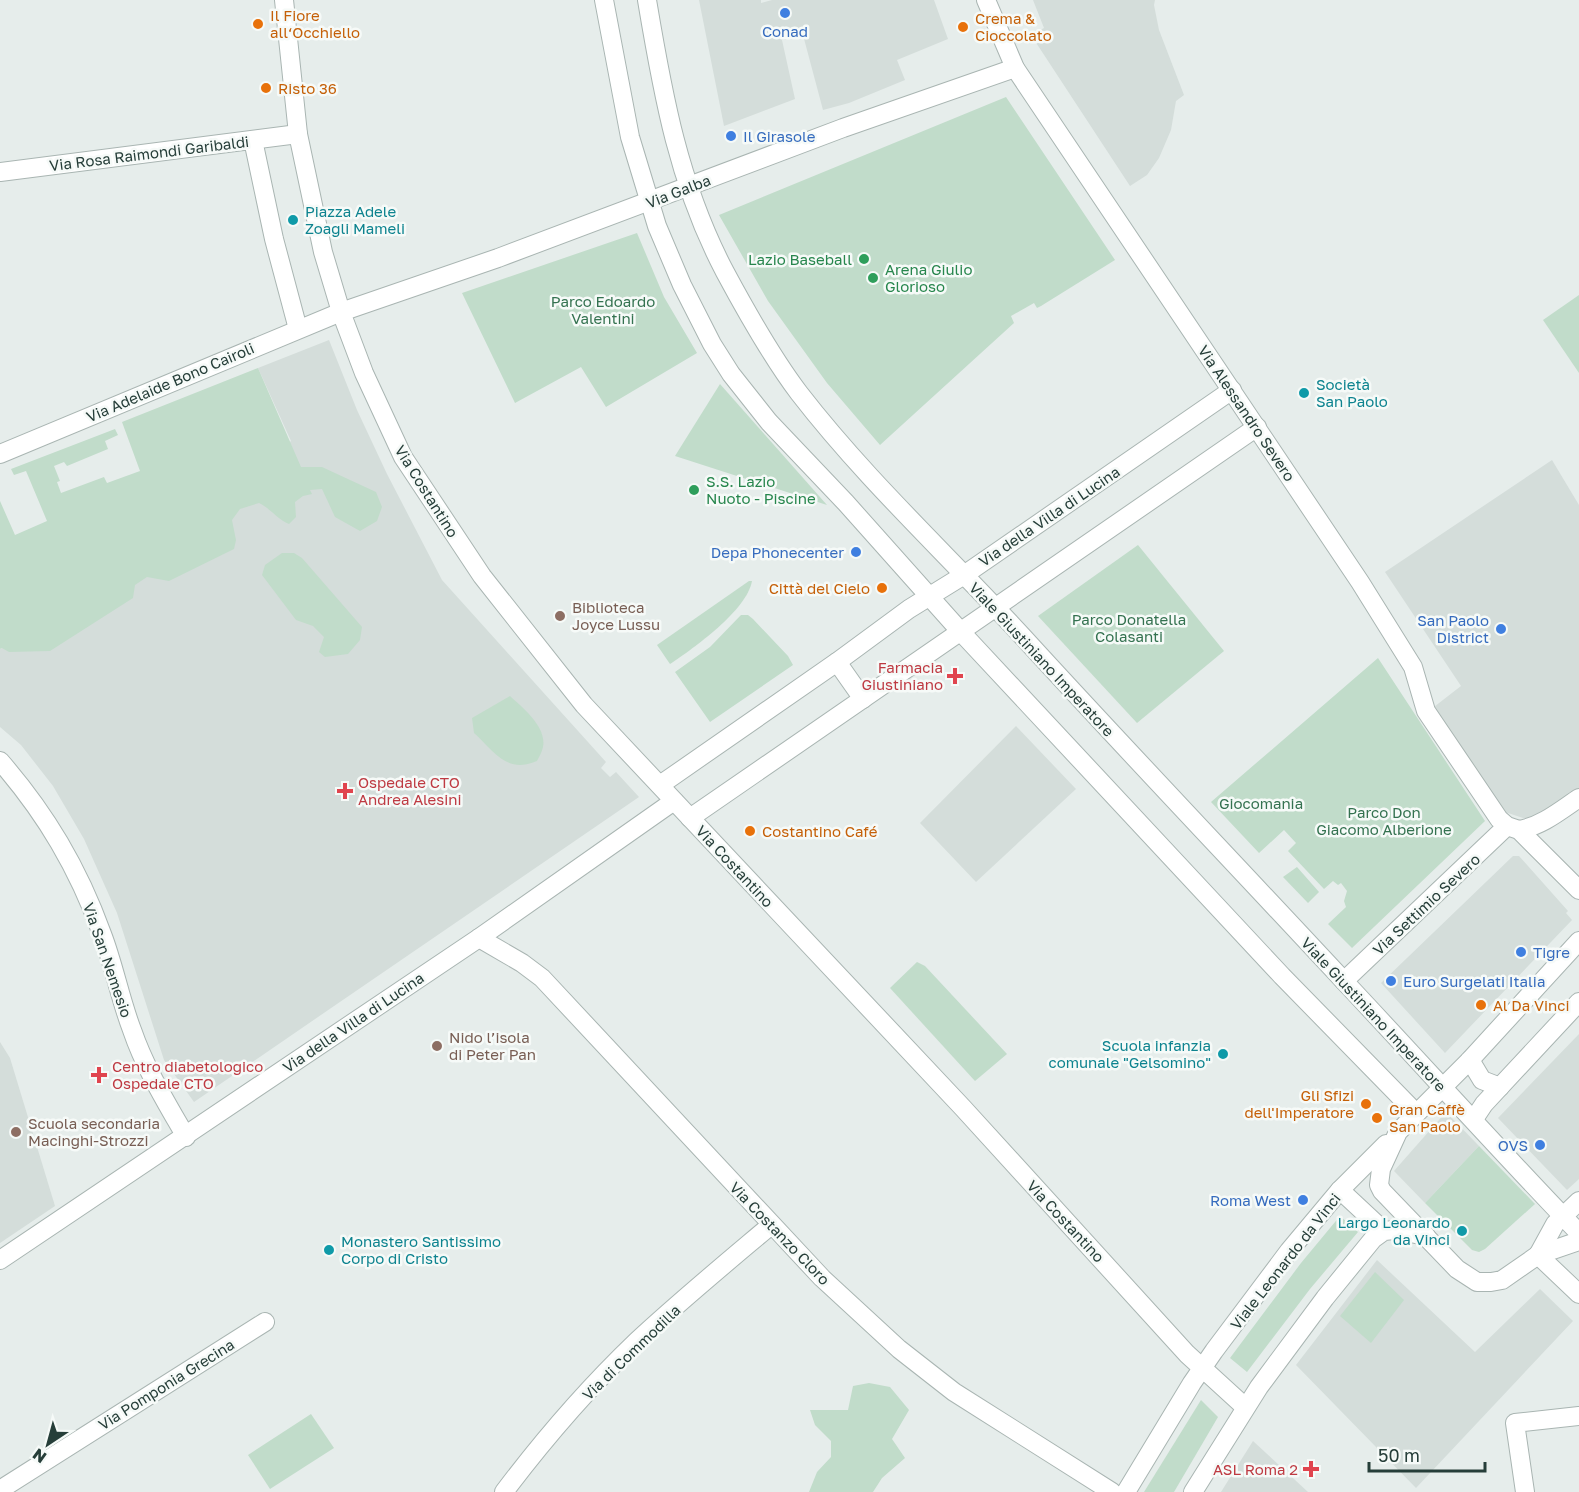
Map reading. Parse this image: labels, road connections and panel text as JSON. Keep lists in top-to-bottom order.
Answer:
{
  "streets": {
    "street": [
      "Via Rosa Raimondi Garibaldi",
      "Via Galba",
      "Via Adelaide Bono Cairoli",
      "Via Alessandro Severo",
      "Via Costantino",
      "Via della Villa di Lucina",
      "Viale Giustiniano Imperatore",
      "Via Settimio Severo",
      "Via San Nemesio",
      "Via Costanzo Cloro",
      "Viale Leonardo da Vinci",
      "Via di Commodilla",
      "Via Pomponia Grecina"
    ]
  },
  "crossings": [
    ["Via Galba", "Via Adelaide Bono Cairoli"],
    ["Via Galba", "Via Alessandro Severo"],
    ["Via Galba", "Via Costantino"],
    ["Via Galba", "Viale Giustiniano Imperatore"],
    ["Via Adelaide Bono Cairoli", "Via Costantino"],
    ["Via Alessandro Severo", "Via della Villa di Lucina"],
    ["Via Alessandro Severo", "Via Settimio Severo"],
    ["Via Costantino", "Via della Villa di Lucina"],
    ["Via Costantino", "Viale Leonardo da Vinci"],
    ["Via della Villa di Lucina", "Viale Giustiniano Imperatore"],
    ["Via della Villa di Lucina", "Via San Nemesio"],
    ["Via della Villa di Lucina", "Via Costanzo Cloro"],
    ["Viale Giustiniano Imperatore", "Via Settimio Severo"],
    ["Via Costanzo Cloro", "Via di Commodilla"]
  ],
  "parks": [
    "Parco Edoardo Valentini",
    "Parco Donatella Colasanti",
    "Giocomania",
    "Parco Don Giacomo Alberione"
  ],
  "places": {
    "other": [
      "Conad",
      "Il Fiore all‘Occhiello",
      "Crema & Cioccolato",
      "Risto 36",
      "Il Girasole",
      "Piazza Adele Zoagli Mameli",
      "Lazio Baseball",
      "Arena Giulio Glorioso",
      "Società San Paolo",
      "S.S. Lazio Nuoto - Piscine",
      "Depa Phonecenter",
      "Città del Cielo",
      "Biblioteca Joyce Lussu",
      "San Paolo District",
      "Costantino Café",
      "Tigre",
      "Euro Surgelati Italia",
      "Al Da Vinci",
      "Nido l’isola di Peter Pan",
      "Scuola infanzia comunale \"Gelsomino\"",
      "Gli Sfizi dell'Imperatore",
      "Gran Caffè San Paolo",
      "Scuola secondaria Macinghi-Strozzi",
      "OVS",
      "Roma West",
      "Largo Leonardo da Vinci",
      "Monastero Santissimo Corpo di Cristo"
    ],
    "health": [
      "Farmacia Giustiniano",
      "Ospedale CTO Andrea Alesini",
      "Centro diabetologico Ospedale CTO",
      "ASL Roma 2"
    ]
  },
  "scale_bar": "50 m",
  "north": "bottom left"
}
